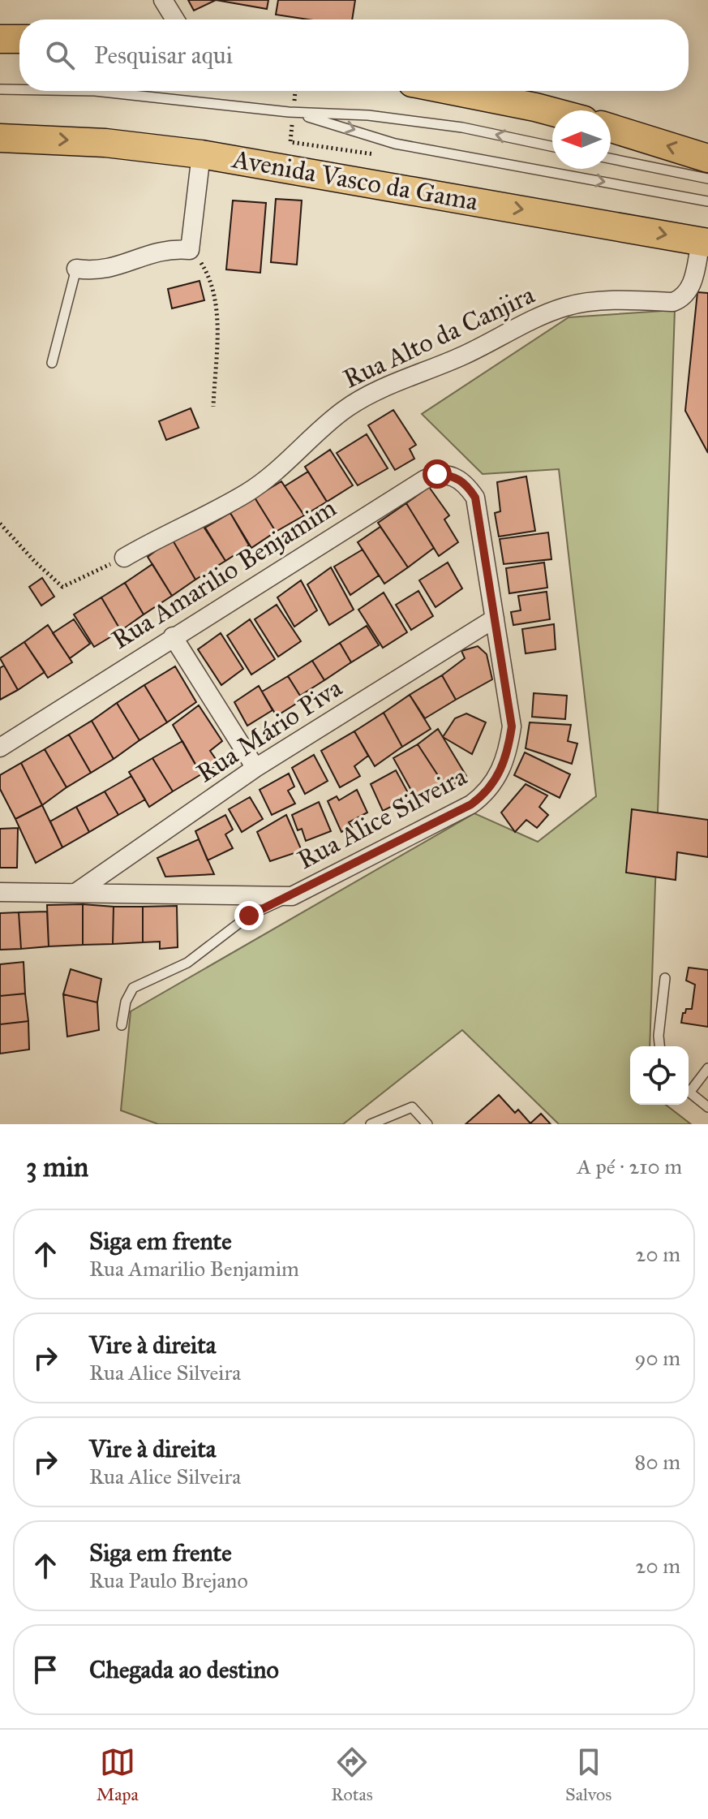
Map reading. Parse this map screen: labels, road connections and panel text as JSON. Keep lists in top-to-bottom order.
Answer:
{
  "streets": {
    "main road": ["Avenida Vasco da Gama"],
    "street": [
      "Rua Alto da Canjira",
      "Rua Amarilio Benjamim",
      "Rua Mário Piva",
      "Rua Alice Silveira"
    ]
  },
  "crossings": [
    ["Avenida Vasco da Gama", "Rua Alto da Canjira"],
    ["Rua Amarilio Benjamim", "Rua Alice Silveira"],
    ["Rua Mário Piva", "Rua Alice Silveira"]
  ],
  "north": "left",
  "page": {
    "search": "Pesquisar aqui",
    "heading": ["3 min", "A pé · 210 m"],
    "list": [
      ["Siga em frente", "Rua Amarilio Benjamim", "20 m"],
      ["Vire à direita", "Rua Alice Silveira", "90 m"],
      ["Vire à direita", "Rua Alice Silveira", "80 m"],
      ["Siga em frente", "Rua Paulo Brejano", "20 m"],
      "Chegada ao destino"
    ],
    "nav": ["Mapa", "Rotas", "Salvos"]
  }
}
